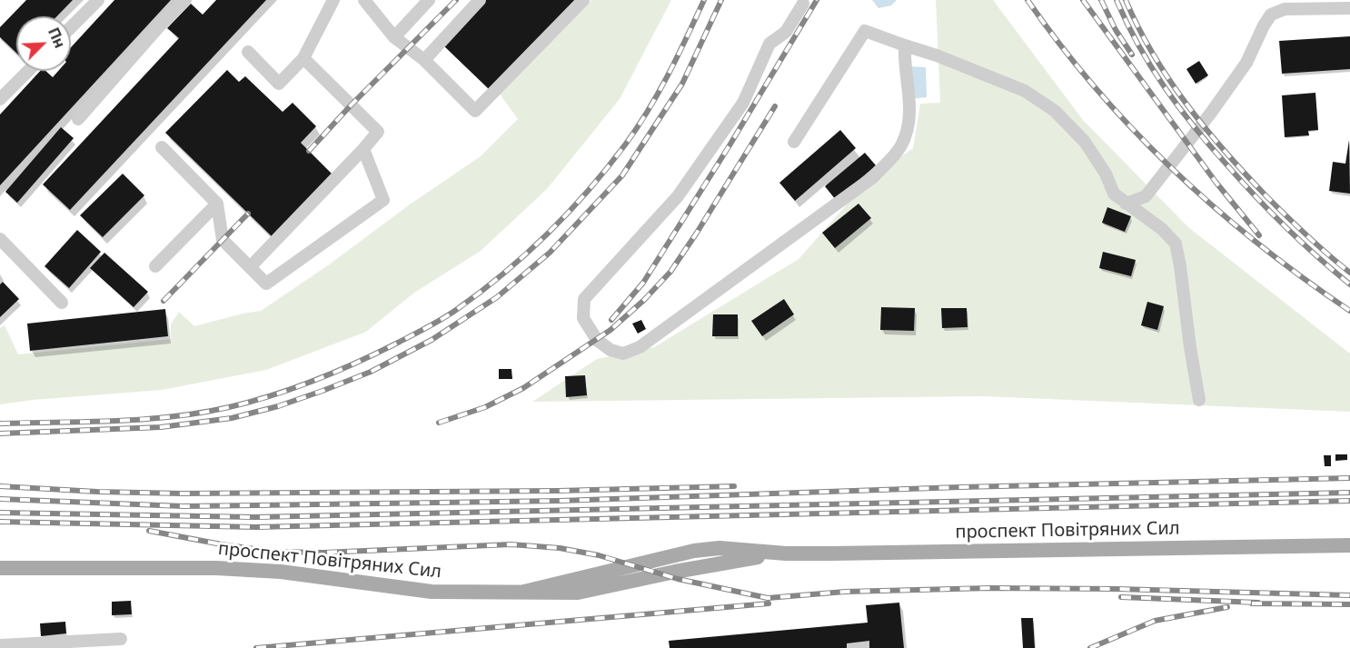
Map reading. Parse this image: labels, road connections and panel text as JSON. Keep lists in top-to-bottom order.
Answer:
{
  "streets": {
    "main road": ["проспект Повітряних Сил"]
  },
  "north": "top right"
}
